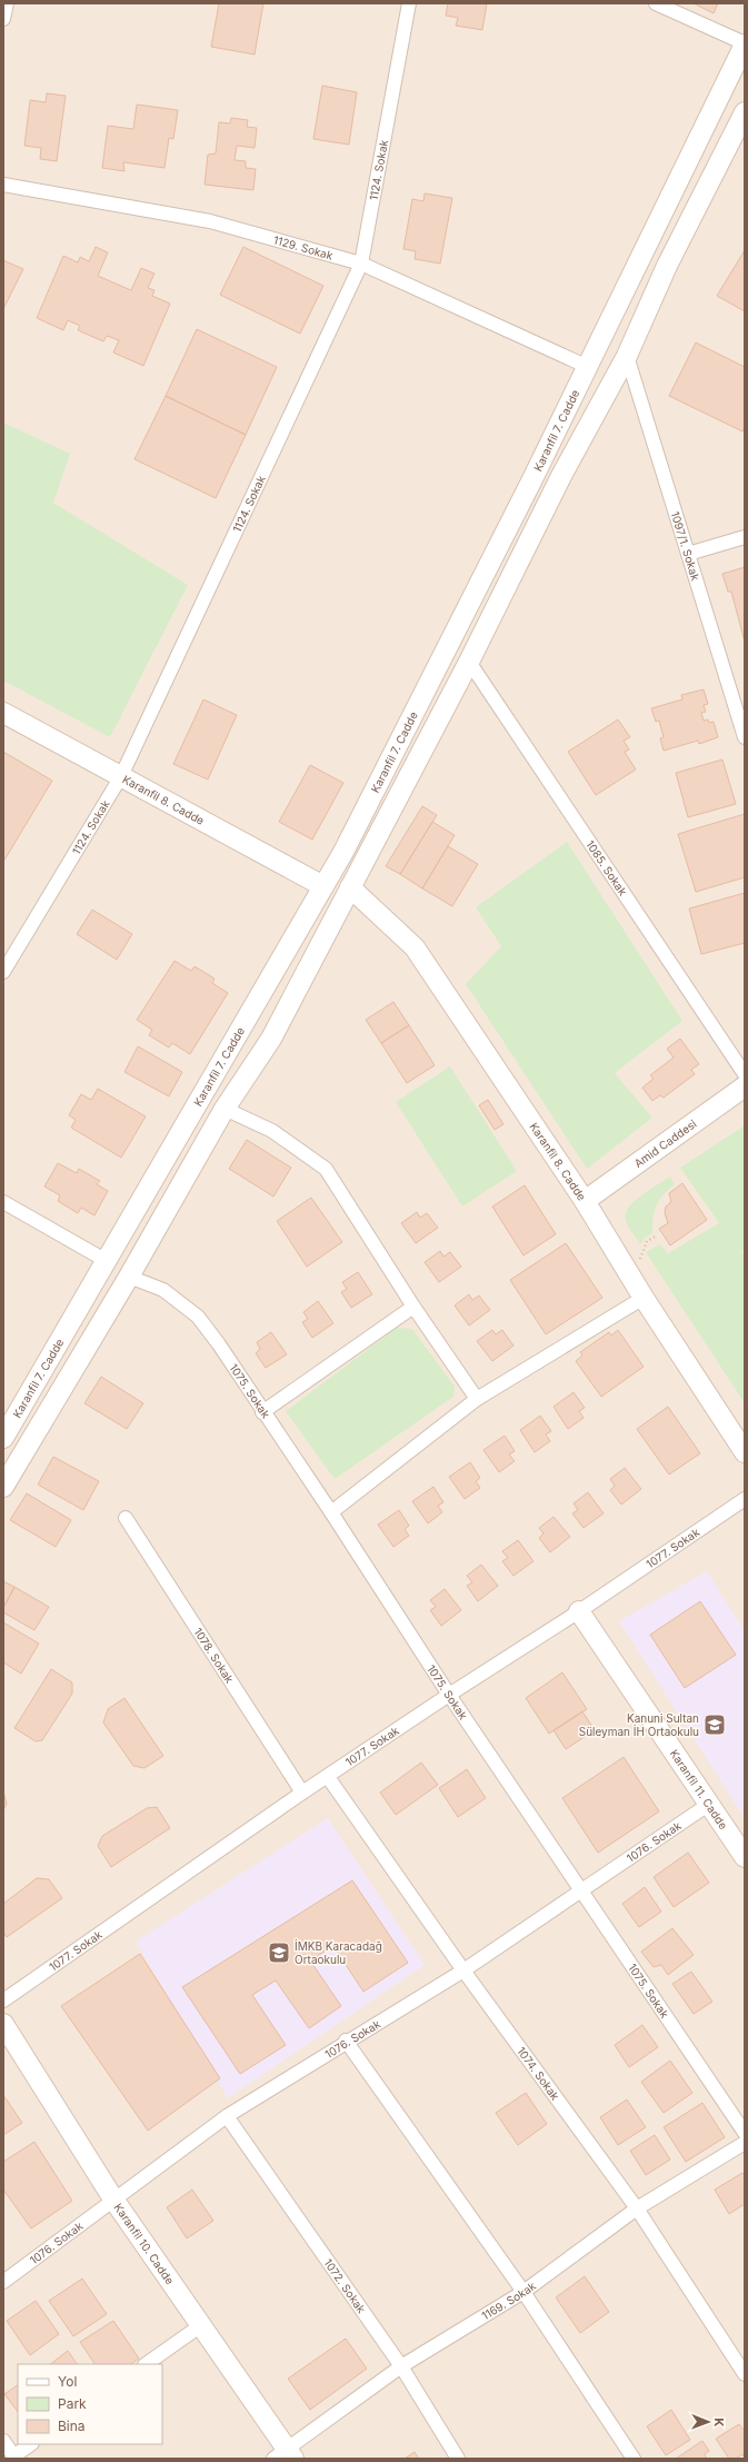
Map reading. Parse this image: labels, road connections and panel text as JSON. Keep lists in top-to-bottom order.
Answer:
{
  "streets": {
    "street": [
      "1124. Sokak",
      "1129. Sokak",
      "Karanfil 7. Cadde",
      "1097/1. Sokak",
      "Karanfil 8. Cadde",
      "1085. Sokak",
      "Amid Caddesi",
      "1075. Sokak",
      "1077. Sokak",
      "1078. Sokak",
      "Karanfil 11. Cadde",
      "1076. Sokak",
      "1074. Sokak",
      "Karanfil 10. Cadde",
      "1072. Sokak",
      "1169. Sokak"
    ]
  },
  "crossings": [
    ["1124. Sokak", "1129. Sokak"],
    ["1124. Sokak", "Karanfil 8. Cadde"],
    ["1129. Sokak", "Karanfil 7. Cadde"],
    ["Karanfil 7. Cadde", "Karanfil 8. Cadde"],
    ["Karanfil 8. Cadde", "Amid Caddesi"],
    ["1075. Sokak", "1077. Sokak"],
    ["1075. Sokak", "1076. Sokak"],
    ["1077. Sokak", "1078. Sokak"],
    ["1077. Sokak", "Karanfil 11. Cadde"],
    ["1077. Sokak", "1074. Sokak"],
    ["Karanfil 11. Cadde", "1076. Sokak"],
    ["1076. Sokak", "1074. Sokak"],
    ["1076. Sokak", "Karanfil 10. Cadde"],
    ["1076. Sokak", "1072. Sokak"],
    ["1074. Sokak", "1169. Sokak"],
    ["Karanfil 10. Cadde", "1169. Sokak"],
    ["1072. Sokak", "1169. Sokak"]
  ],
  "places": {
    "school or university": ["Kanuni Sultan Süleyman İH Ortaokulu", "İMKB Karacadağ Ortaokulu"]
  },
  "legend": ["Yol", "Park", "Bina"],
  "north": "right"
}
